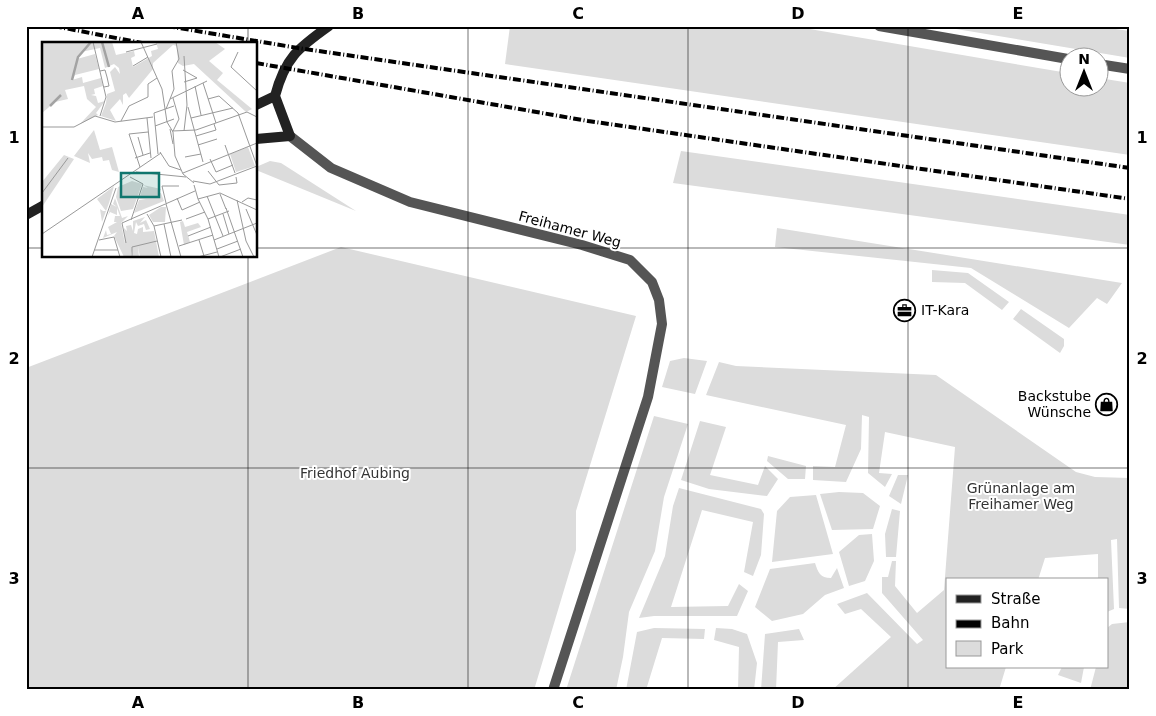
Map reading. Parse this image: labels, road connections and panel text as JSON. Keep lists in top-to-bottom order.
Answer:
{
  "streets": {
    "street": ["Freihamer Weg"]
  },
  "parks": ["Friedhof Aubing", "Grünanlage am Freihamer Weg"],
  "places": {
    "office": ["IT-Kara"],
    "shop": ["Backstube Wünsche"]
  },
  "legend": ["Straße", "Bahn", "Park"],
  "north": "top",
  "grid": {
    "columns": [
      "A",
      "B",
      "C",
      "D",
      "E"
    ],
    "rows": ["1", "2", "3"]
  }
}
